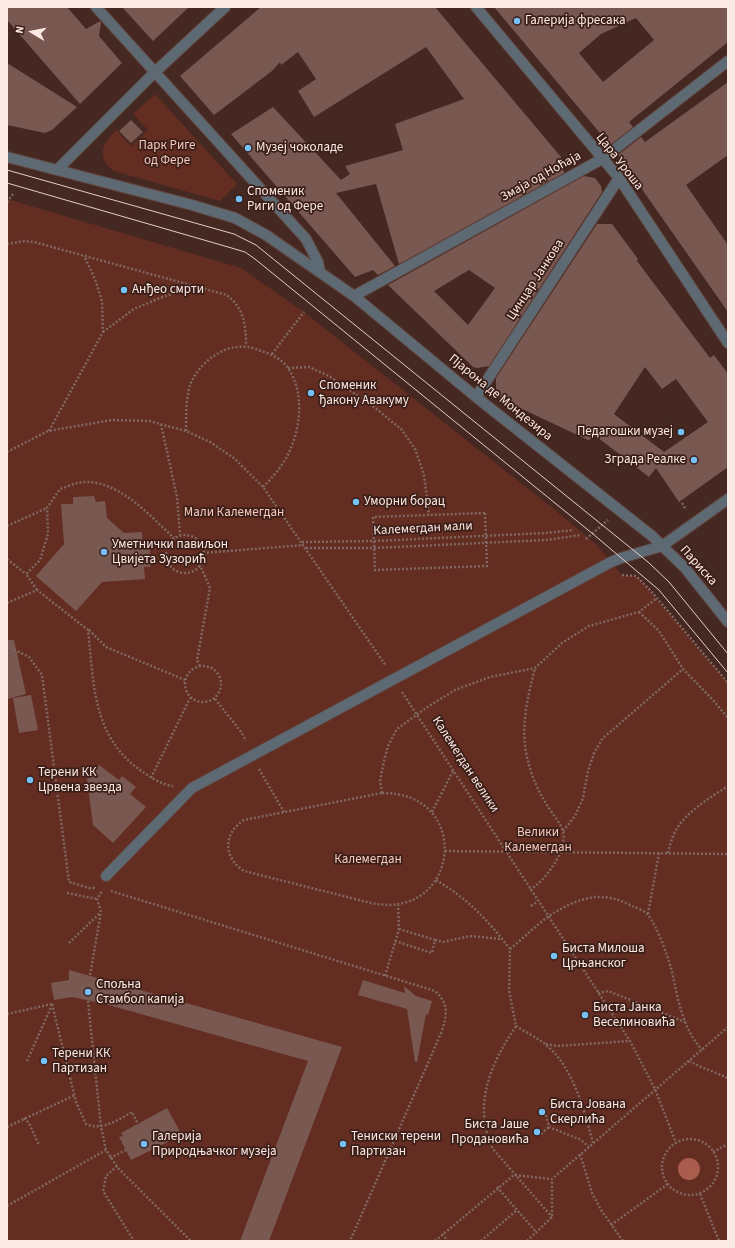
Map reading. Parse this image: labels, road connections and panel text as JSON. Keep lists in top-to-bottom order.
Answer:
{
  "streets": {
    "street": [
      "Цара Уроша",
      "Змаја од Ноћаја",
      "Цинцар Јанкова",
      "Пјарона де Мондезира",
      "Париска"
    ],
    "path": ["Калемегдан мали", "Калемегдан велики"]
  },
  "crossings": [
    ["Цара Уроша", "Змаја од Ноћаја"],
    ["Цара Уроша", "Цинцар Јанкова"],
    ["Змаја од Ноћаја", "Пјарона де Мондезира"],
    ["Цинцар Јанкова", "Пјарона де Мондезира"],
    ["Пјарона де Мондезира", "Париска"]
  ],
  "parks": [
    "Парк Риге од Фере",
    "Мали Калемегдан",
    "Велики Калемегдан",
    "Калемегдан"
  ],
  "places": [
    "Галерија фресака",
    "Музеј чоколаде",
    "Споменик Риги од Фере",
    "Анђео смрти",
    "Споменик ђакону Авакуму",
    "Педагошки музеј",
    "Зграда Реалке",
    "Уморни борац",
    "Уметнички павиљон Цвијета Зузорић",
    "Терени КК Црвена звезда",
    "Биста Милоша Црњанског",
    "Спољна Стамбол капија",
    "Биста Јанка Веселиновића",
    "Терени КК Партизан",
    "Биста Јована Скерлића",
    "Биста Јаше Продановића",
    "Галерија Природњачког музеја",
    "Тениски терени Партизан"
  ],
  "north": "left"
}
